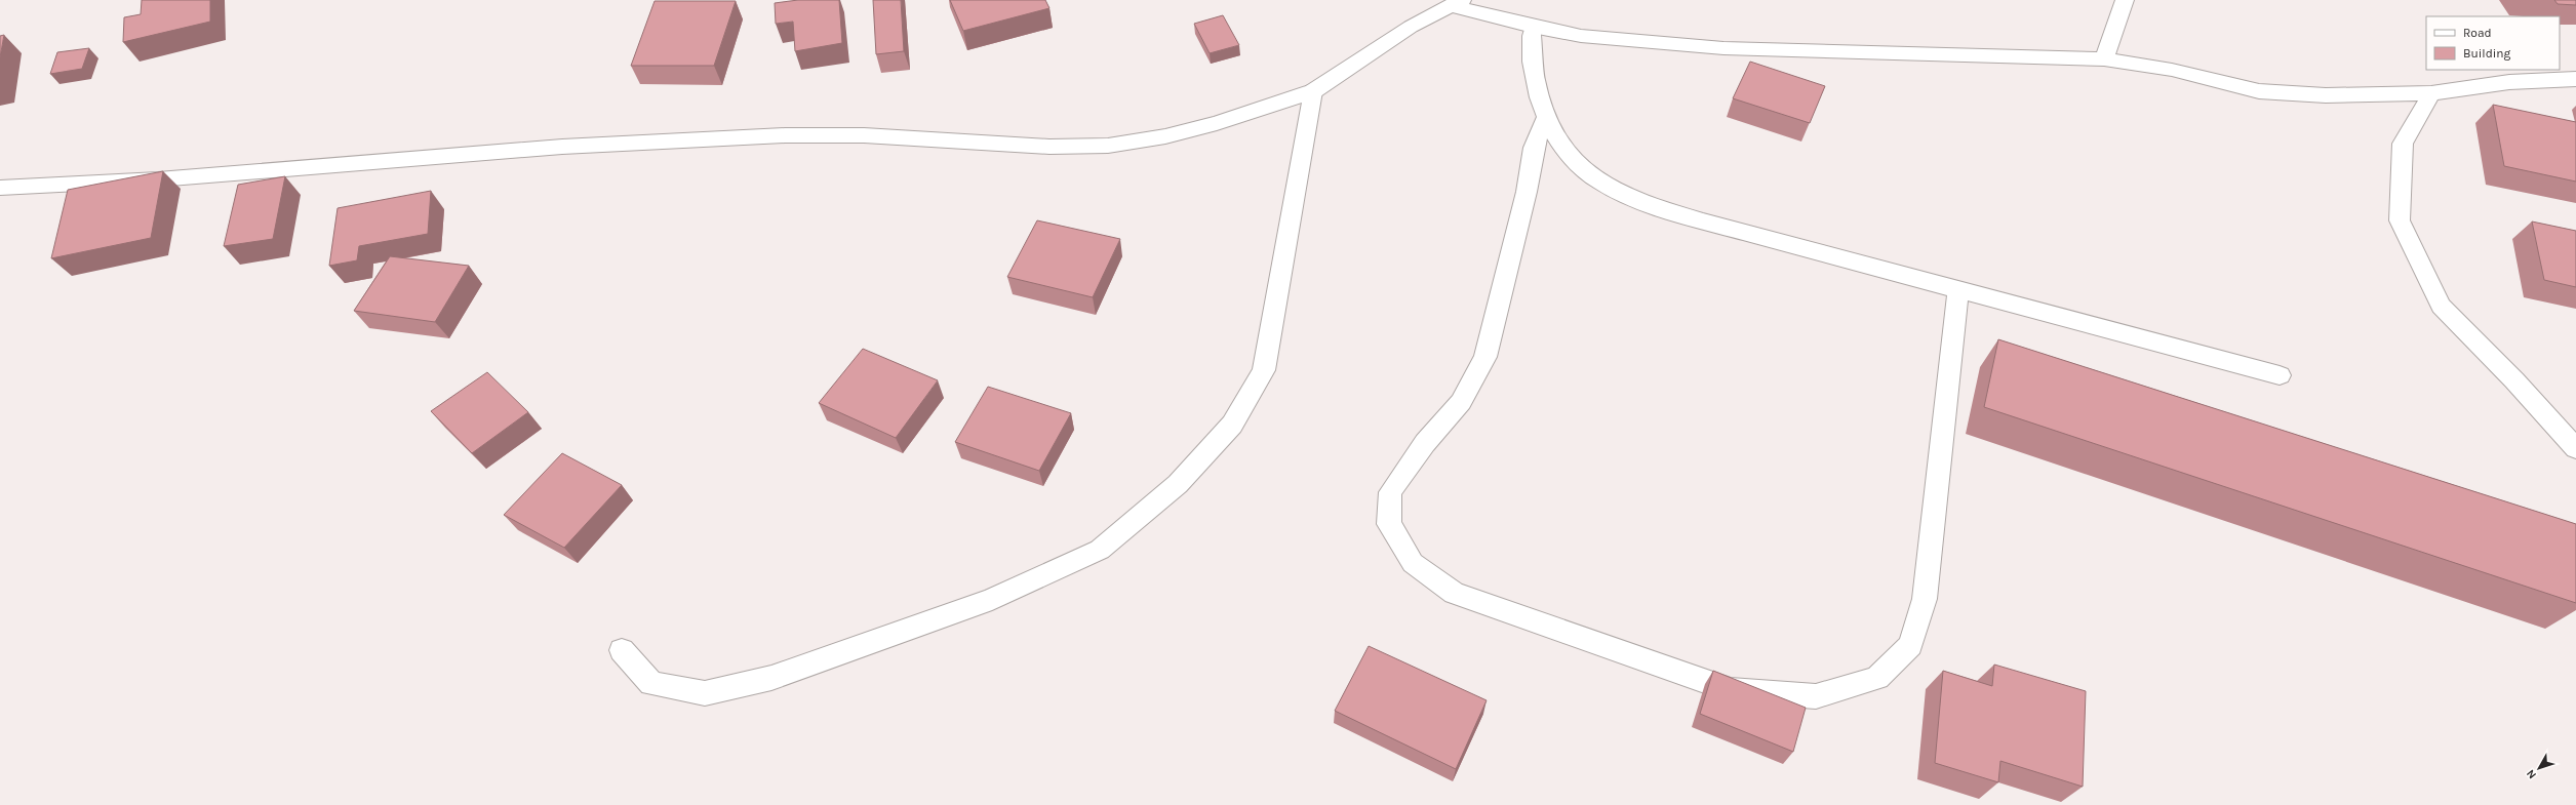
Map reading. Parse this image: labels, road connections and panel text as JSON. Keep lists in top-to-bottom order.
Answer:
{
  "legend": ["Road", "Building"],
  "north": "bottom left"
}
